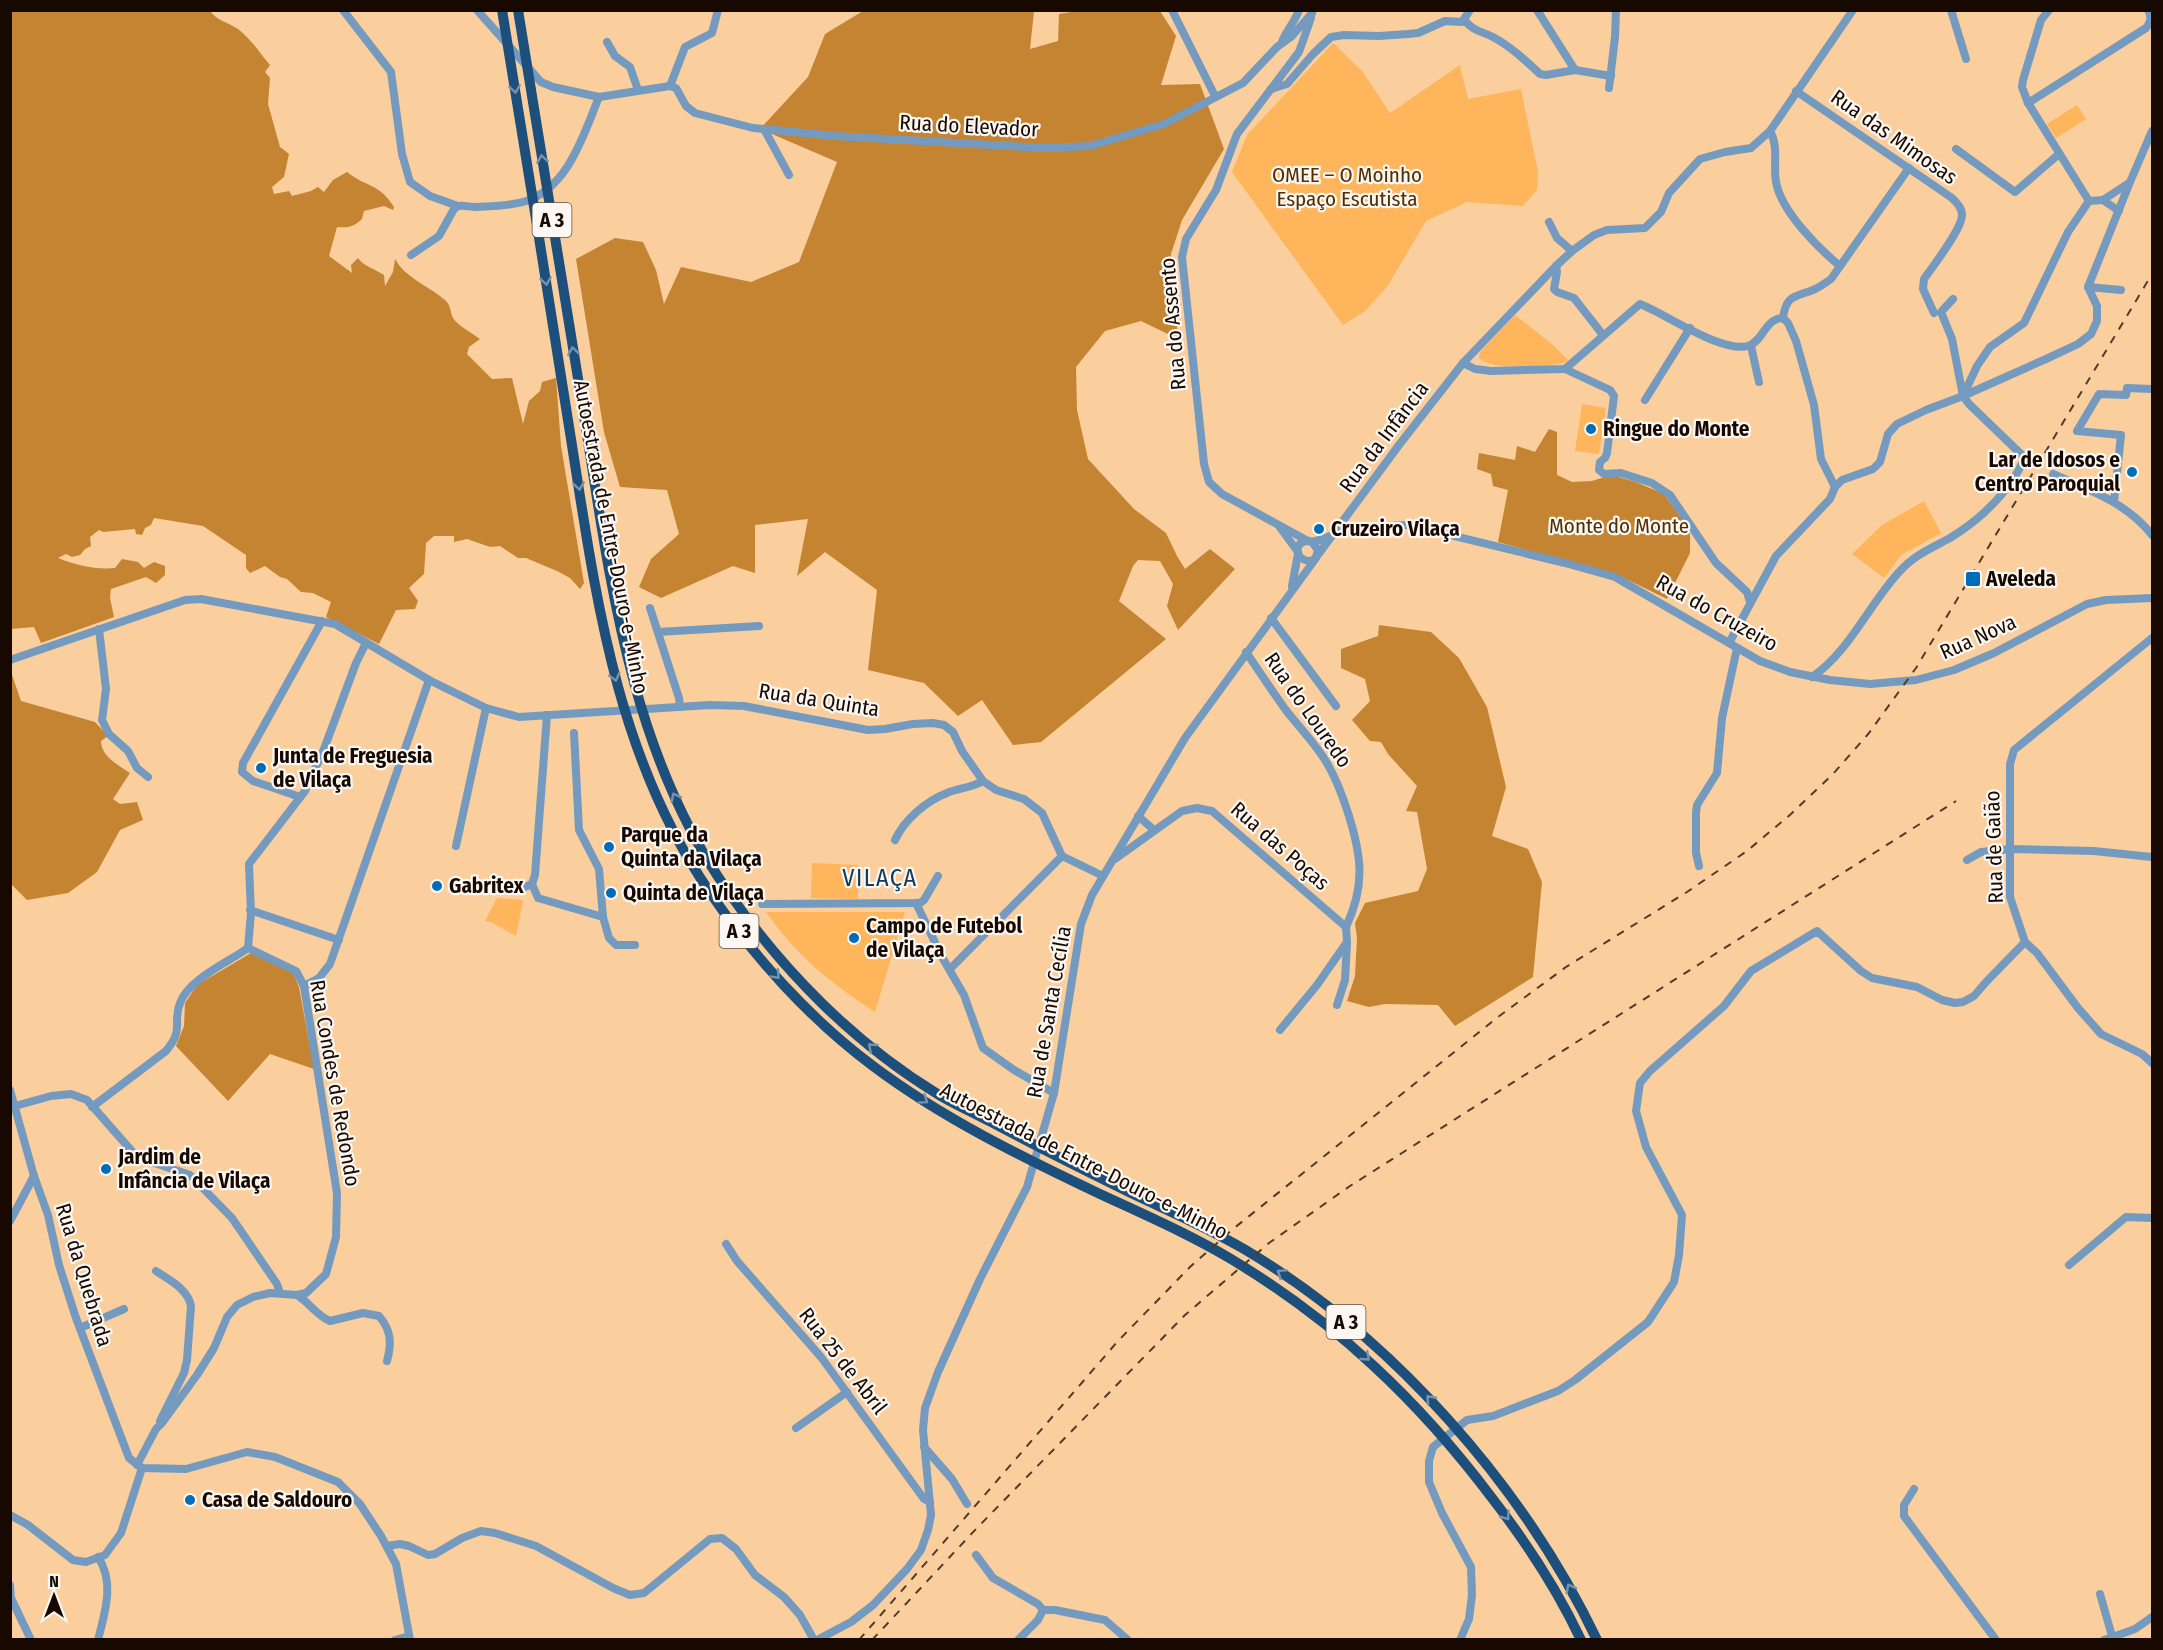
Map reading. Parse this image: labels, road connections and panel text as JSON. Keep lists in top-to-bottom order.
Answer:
{
  "streets": {
    "highway": ["A 3", "Autoestrada de Entre-Douro-e-Minho"],
    "street": [
      "Rua do Elevador",
      "Rua das Mimosas",
      "Rua do Assento",
      "Rua da Infância",
      "Rua do Cruzeiro",
      "Rua Nova",
      "Rua da Quinta",
      "Rua do Louredo",
      "Rua das Poças",
      "Rua de Gaião",
      "Rua de Santa Cecília",
      "Rua Condes de Redondo",
      "Rua da Quebrada",
      "Rua 25 de Abril"
    ]
  },
  "crossings": [
    ["Rua do Elevador", "Rua do Assento"],
    ["Rua das Mimosas", "Rua da Infância"],
    ["Rua do Assento", "Rua da Infância"],
    ["Rua do Assento", "Rua de Santa Cecília"],
    ["Rua da Infância", "Rua do Cruzeiro"],
    ["Rua da Infância", "Rua de Santa Cecília"],
    ["Rua do Cruzeiro", "Rua Nova"],
    ["Rua do Louredo", "Rua das Poças"],
    ["Rua do Louredo", "Rua de Santa Cecília"],
    ["Rua das Poças", "Rua de Santa Cecília"],
    ["Rua de Santa Cecília", "Rua 25 de Abril"]
  ],
  "districts": ["VILAÇA"],
  "parks": ["OMEE – O Moinho Espaço Escutista", "Monte do Monte"],
  "places": {
    "other": [
      "Ringue do Monte",
      "Lar de Idosos e Centro Paroquial",
      "Cruzeiro Vilaça",
      "Junta de Freguesia de Vilaça",
      "Parque da Quinta da Vilaça",
      "Gabritex",
      "Quinta de Vilaça",
      "Campo de Futebol de Vilaça",
      "Jardim de Infância de Vilaça",
      "Casa de Saldouro"
    ],
    "transit": ["Aveleda"]
  },
  "north": "top"
}
